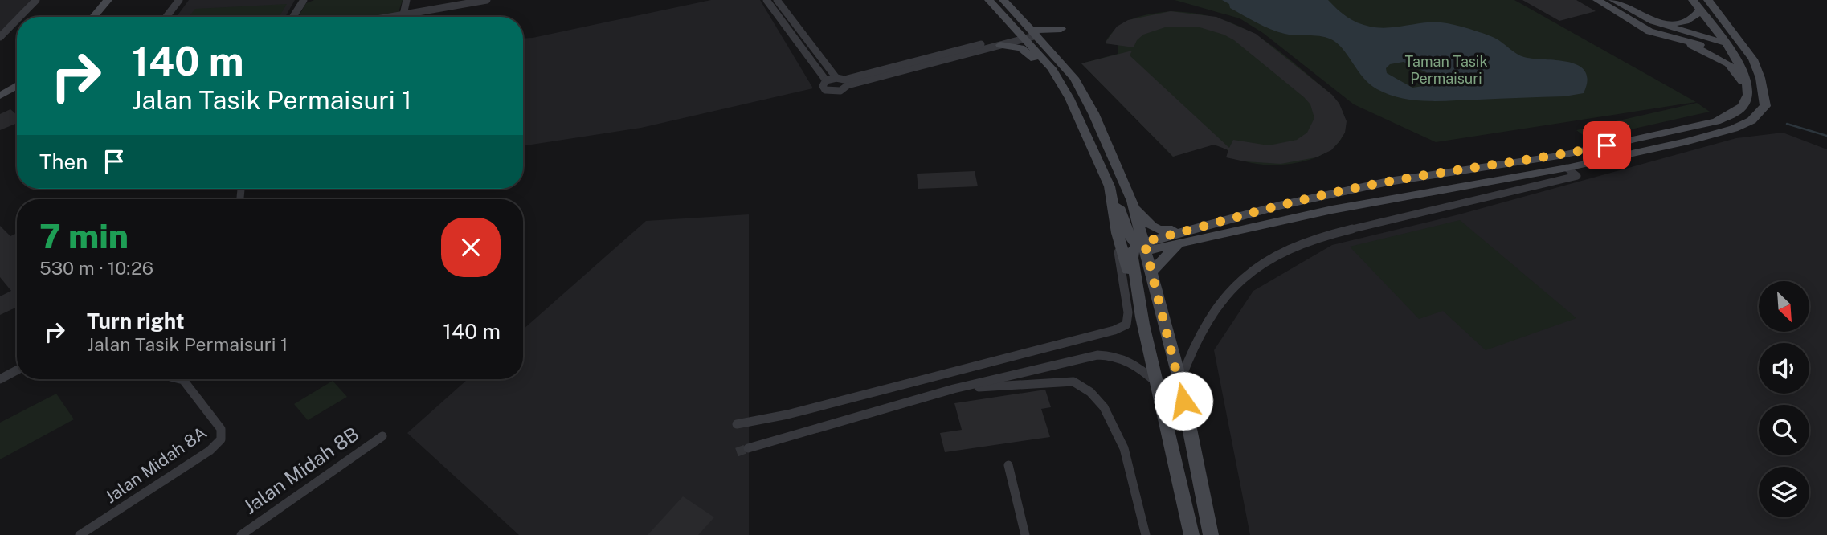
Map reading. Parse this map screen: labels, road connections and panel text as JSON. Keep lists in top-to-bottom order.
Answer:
{
  "streets": {
    "street": ["Jalan Midah 8A", "Jalan Midah 8B"]
  },
  "parks": ["Taman Tasik Permaisuri"],
  "north": "bottom right",
  "page": {
    "turn": ["140 m", "Jalan Tasik Permaisuri 1"],
    "then": "Then",
    "heading": ["7 min", "530 m · 10:26"],
    "list": [
      {
        "name": "Turn right",
        "note": "Jalan Tasik Permaisuri 1",
        "value": "140 m"
      }
    ]
  }
}
